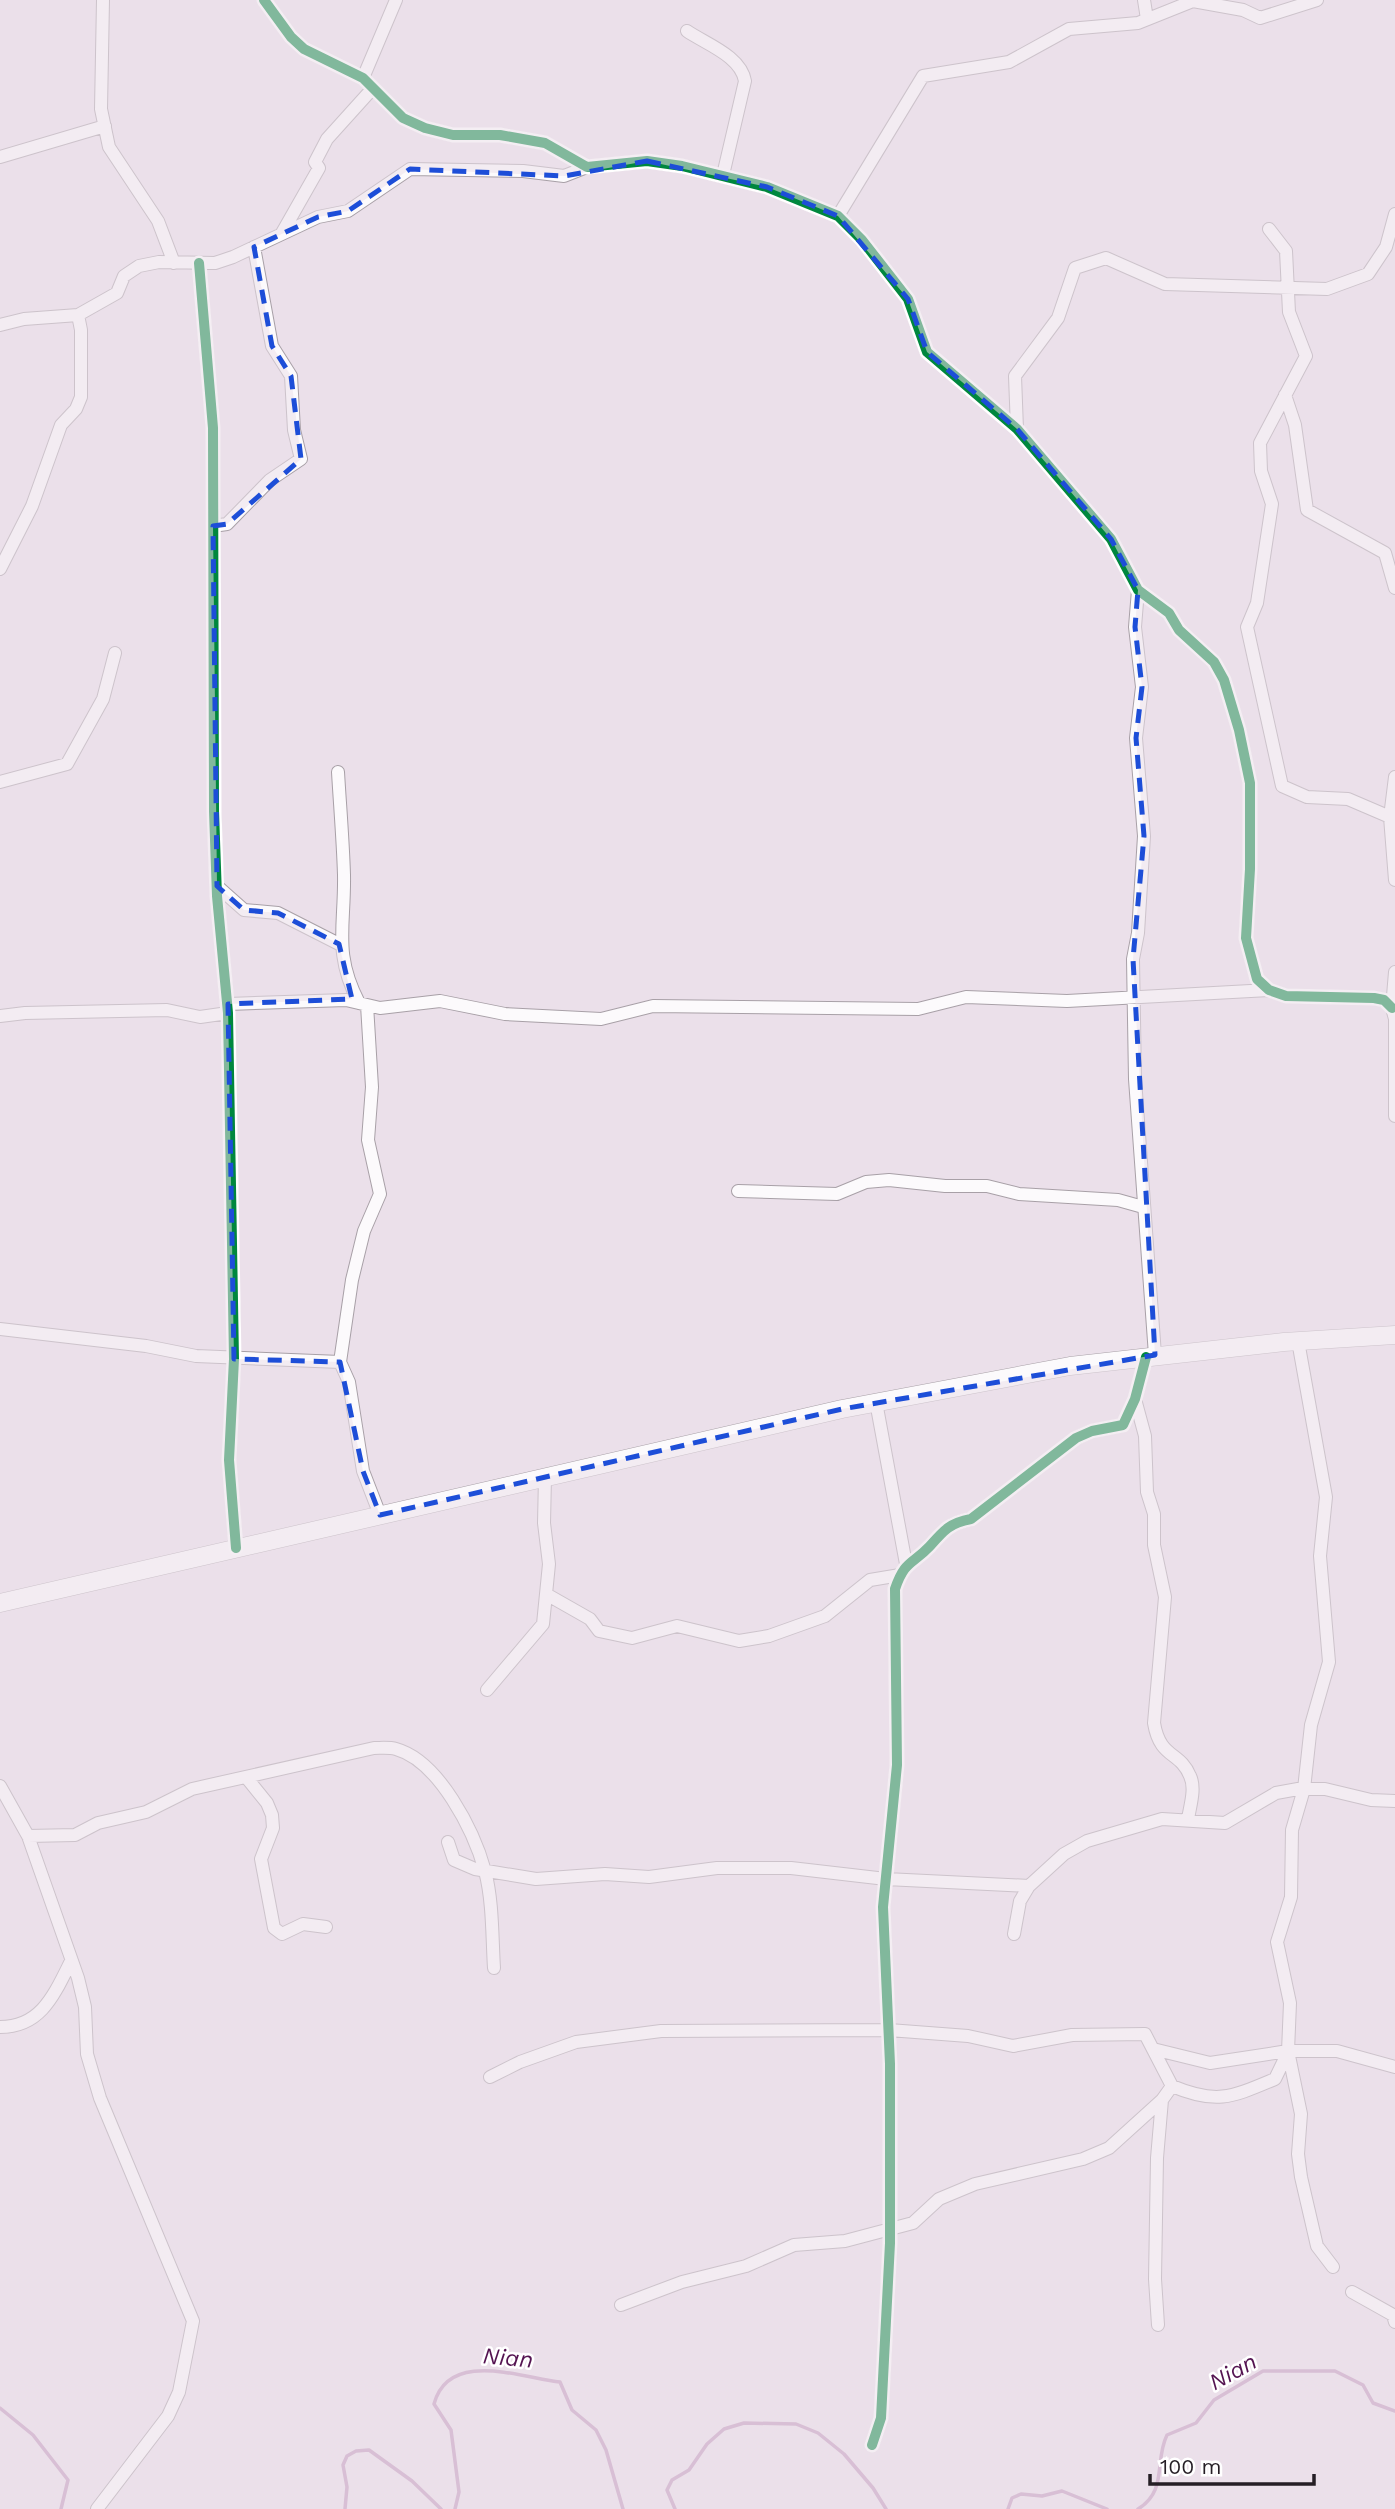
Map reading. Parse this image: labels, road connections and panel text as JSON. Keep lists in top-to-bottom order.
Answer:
{
  "water": ["Nian"],
  "scale_bar": "100 m"
}
